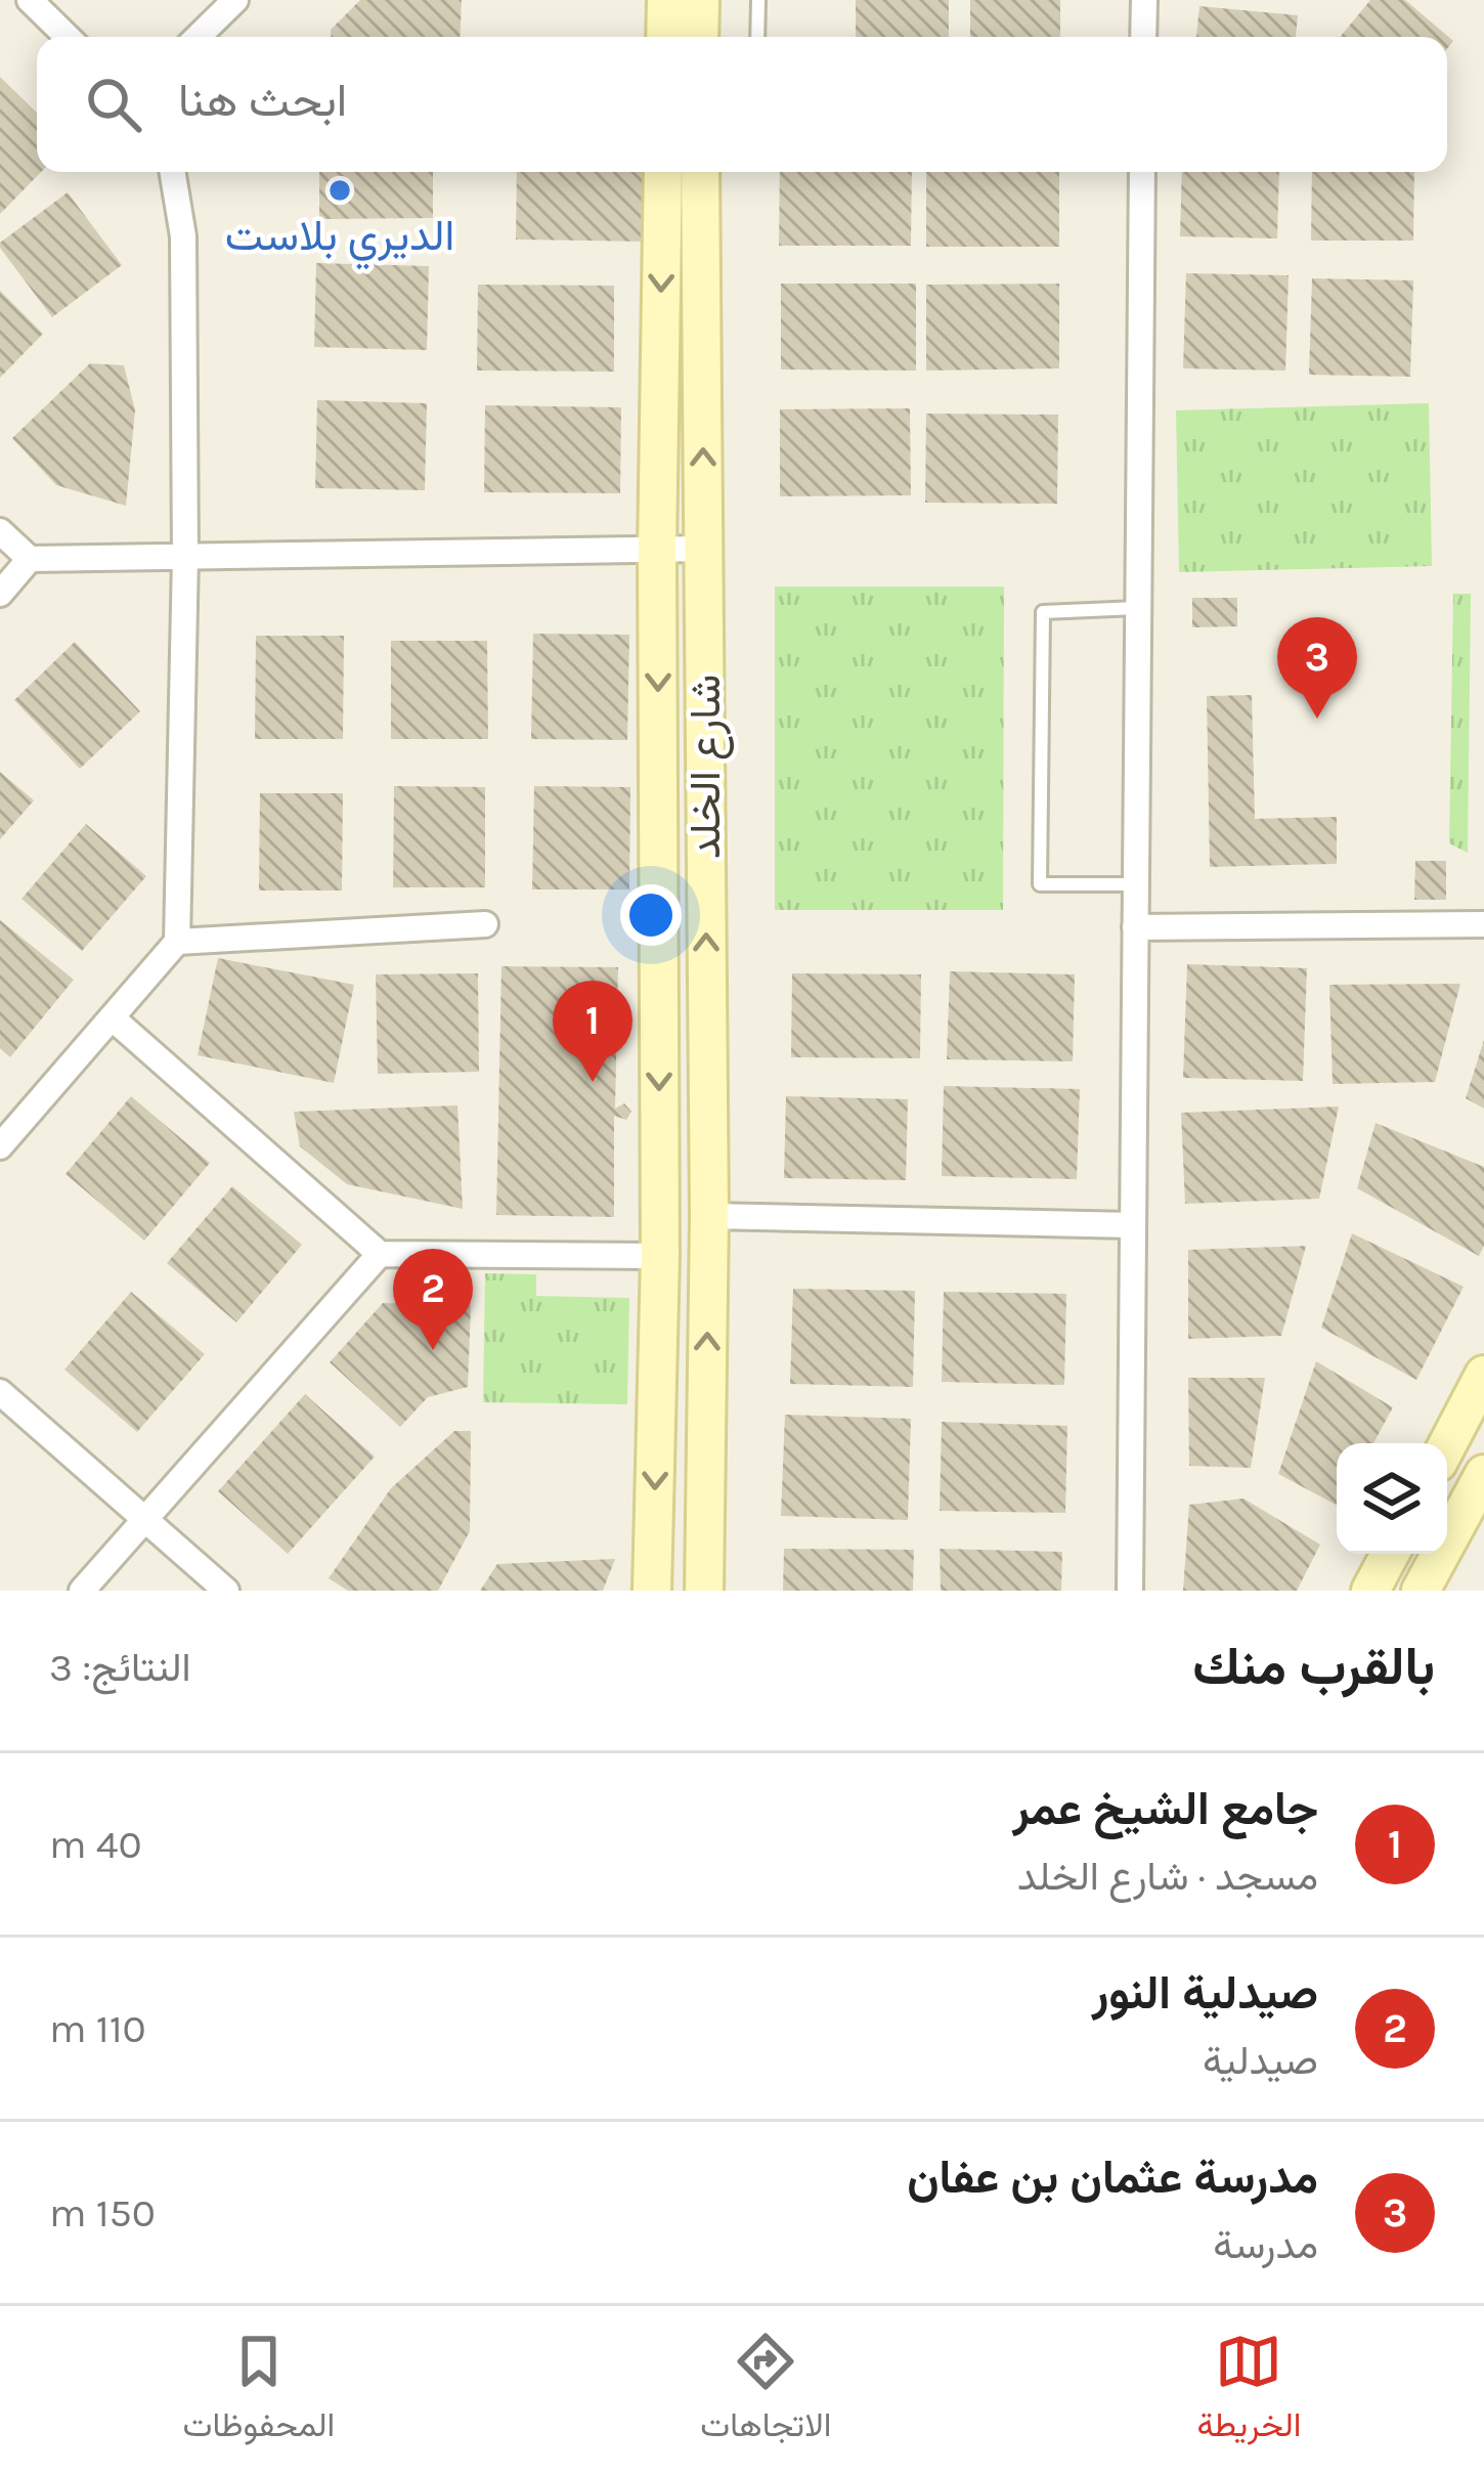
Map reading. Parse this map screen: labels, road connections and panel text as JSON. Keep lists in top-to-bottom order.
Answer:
{
  "streets": {
    "street": ["شارع الخلد"]
  },
  "places": ["الديري بلاست"],
  "page": {
    "search": "ابحث هنا",
    "pins": ["3", "1", "2"],
    "heading": ["بالقرب منك", "النتائج: 3"],
    "list": [
      {
        "mark": "1",
        "name": "جامع الشيخ عمر",
        "note": "مسجد · شارع الخلد",
        "value": "40 m"
      },
      {
        "mark": "2",
        "name": "صيدلية النور",
        "note": "صيدلية",
        "value": "110 m"
      },
      {
        "mark": "3",
        "name": "مدرسة عثمان بن عفان",
        "note": "مدرسة",
        "value": "150 m"
      }
    ],
    "nav": ["الخريطة", "الاتجاهات", "المحفوظات"]
  }
}
